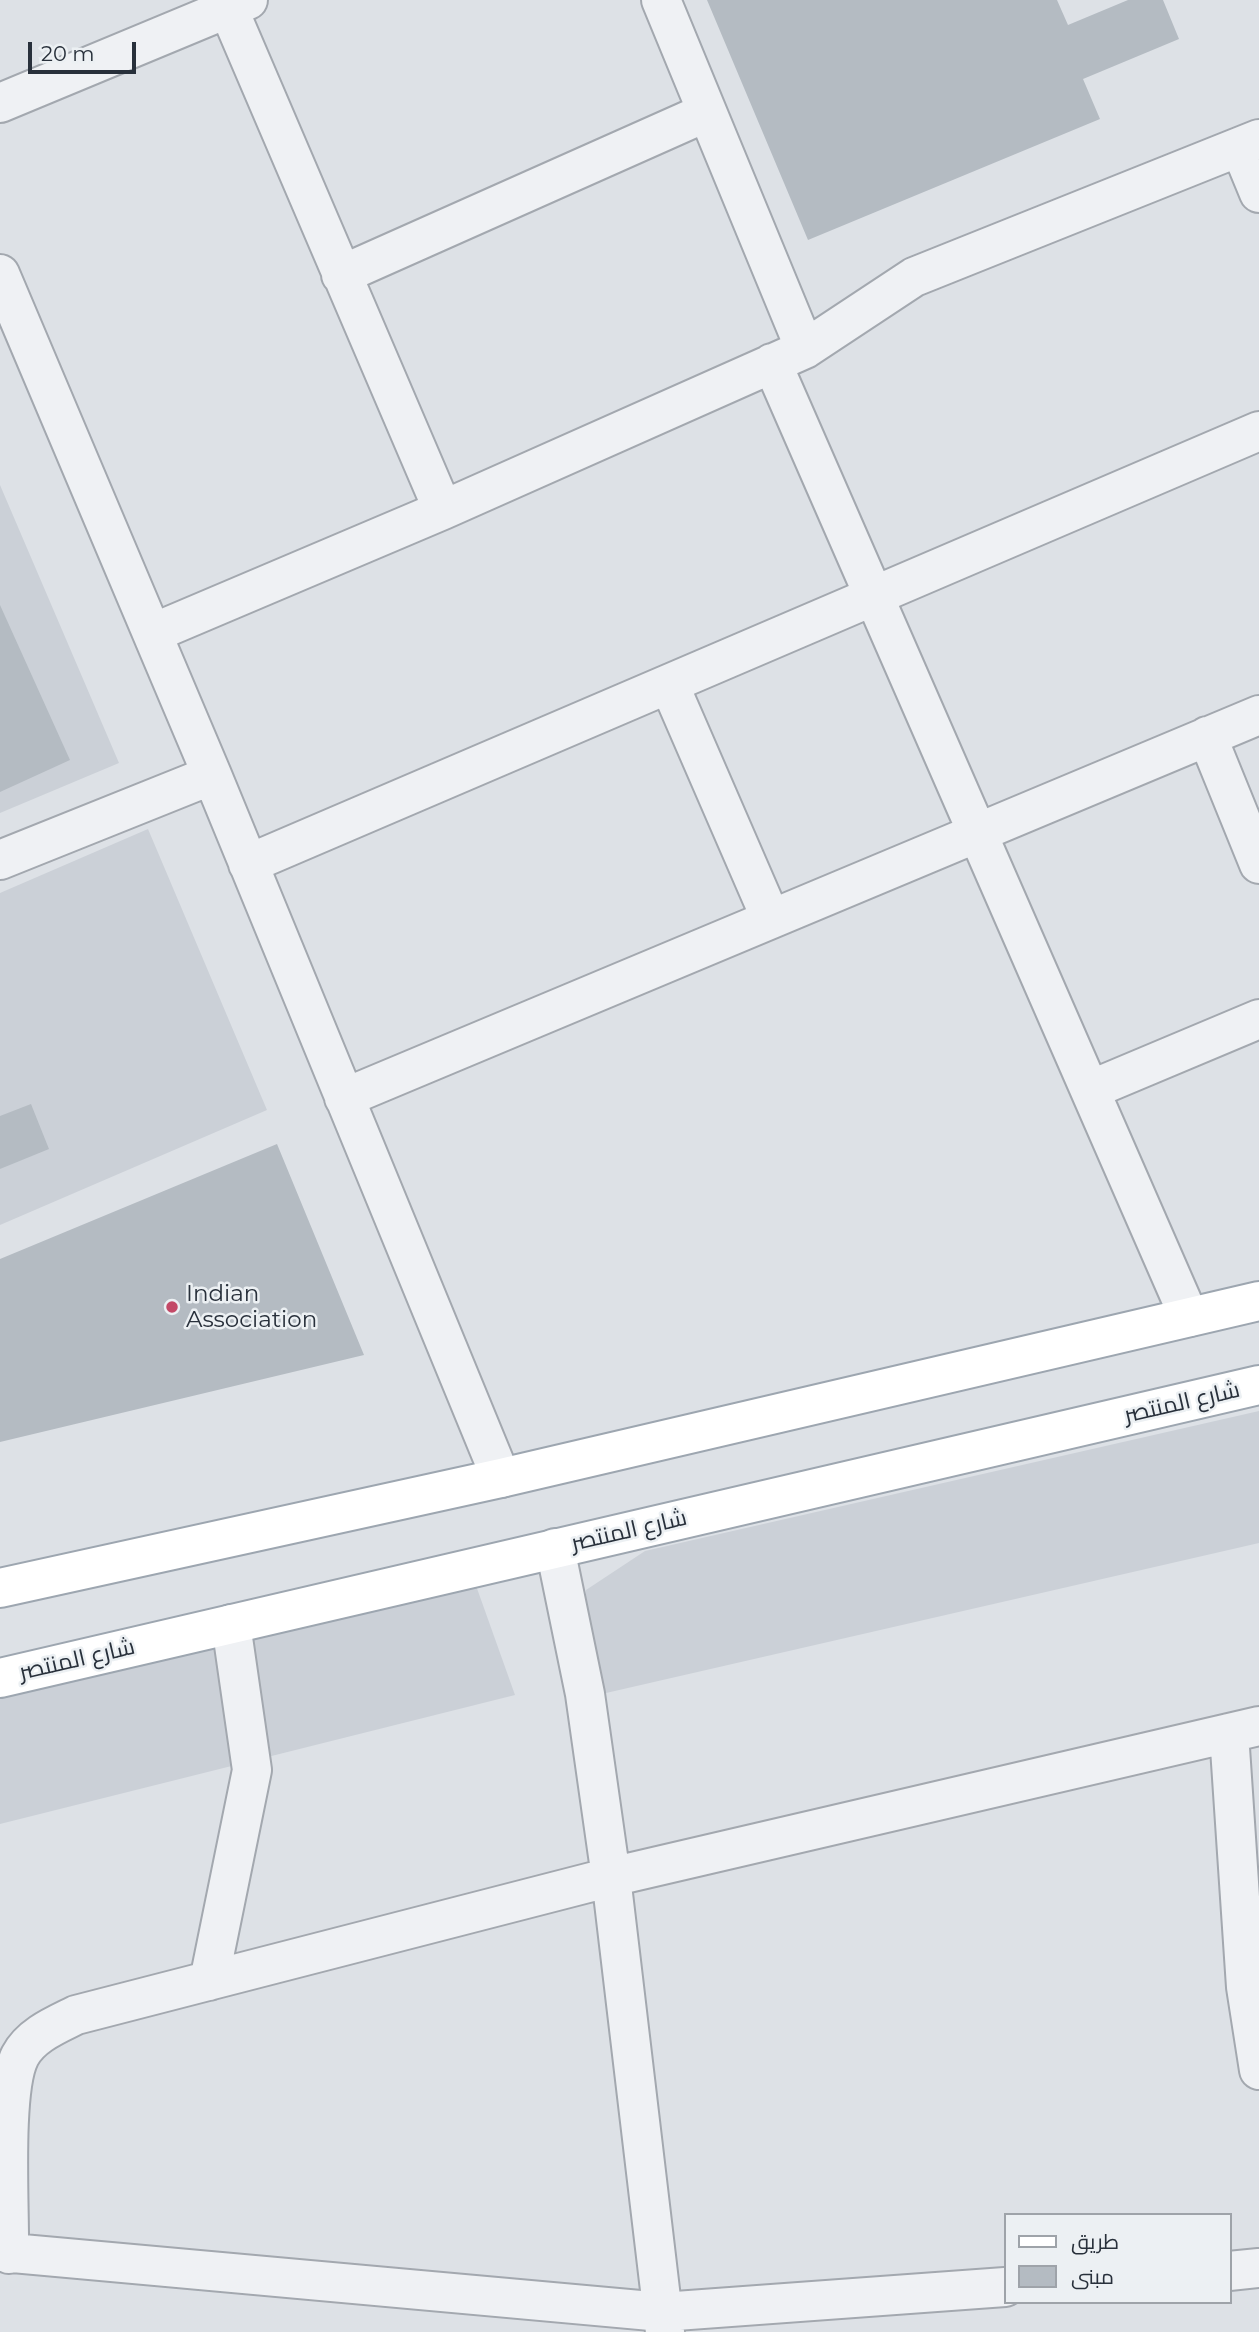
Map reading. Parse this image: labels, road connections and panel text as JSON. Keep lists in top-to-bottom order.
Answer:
{
  "streets": {
    "main road": ["شارع المنتصر"]
  },
  "places": ["Indian Association"],
  "legend": ["طريق", "مبنى"],
  "scale_bar": "20 m"
}
